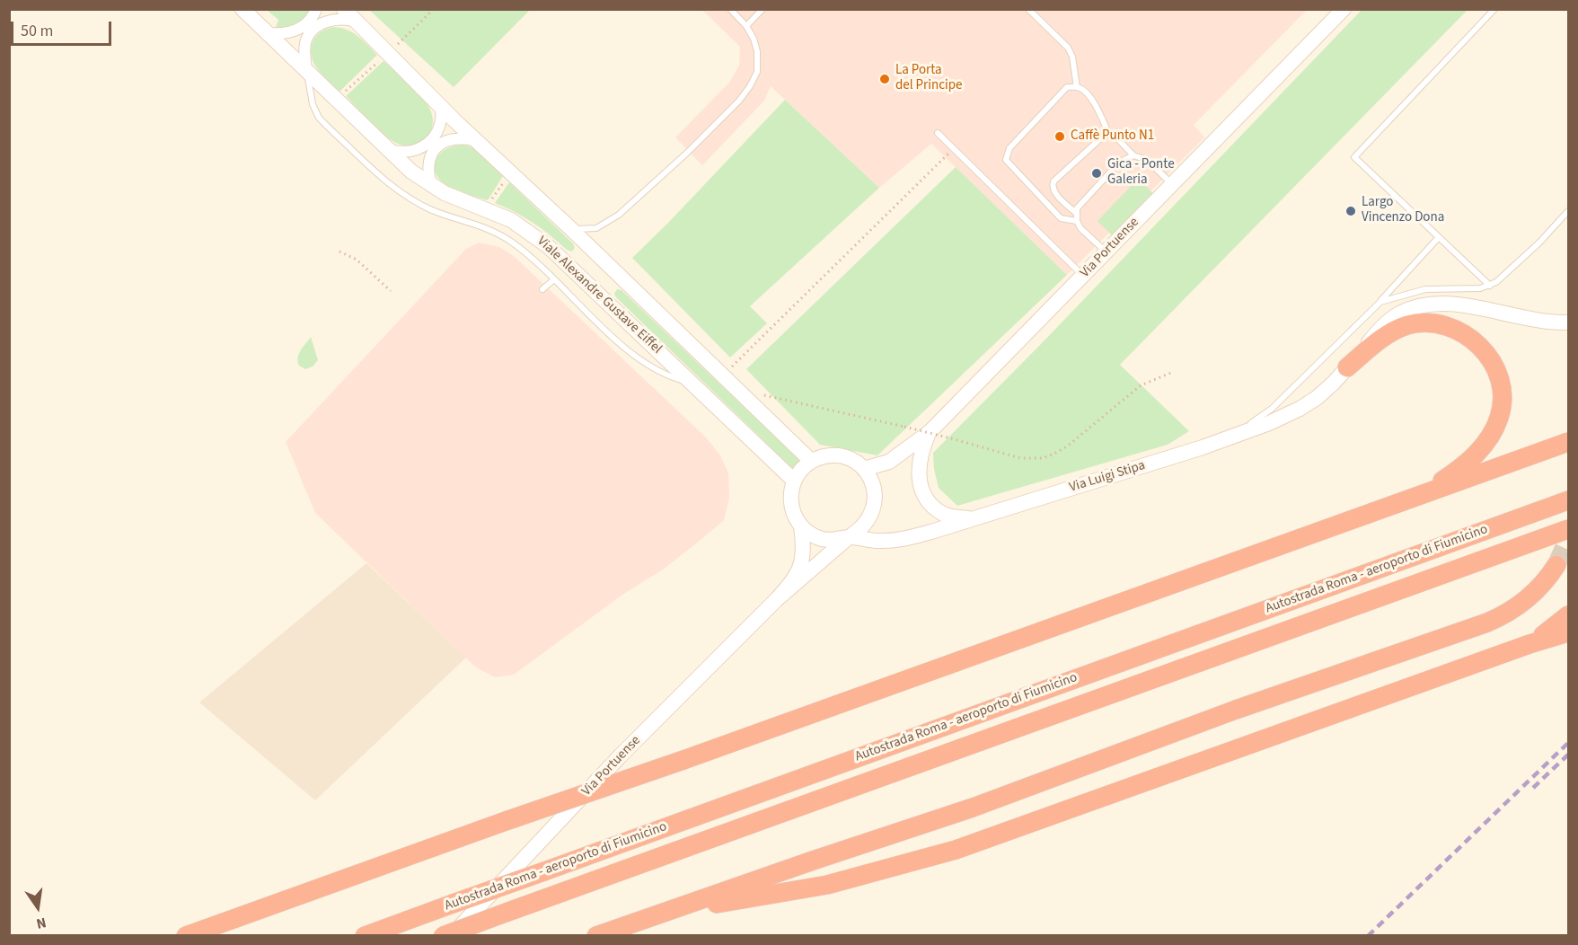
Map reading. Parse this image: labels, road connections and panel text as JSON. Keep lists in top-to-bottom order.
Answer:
{
  "streets": {
    "highway": ["Autostrada Roma - aeroporto di Fiumicino"],
    "main road": ["Via Portuense", "Viale Alexandre Gustave Eiffel", "Via Luigi Stipa"]
  },
  "crossings": [
    ["Via Portuense", "Viale Alexandre Gustave Eiffel"],
    ["Via Portuense", "Via Luigi Stipa"],
    ["Viale Alexandre Gustave Eiffel", "Via Luigi Stipa"]
  ],
  "places": [
    "La Porta del Principe",
    "Caffè Punto N1",
    "Gica - Ponte Galeria",
    "Largo Vincenzo Dona"
  ],
  "scale_bar": "50 m",
  "north": "bottom"
}
